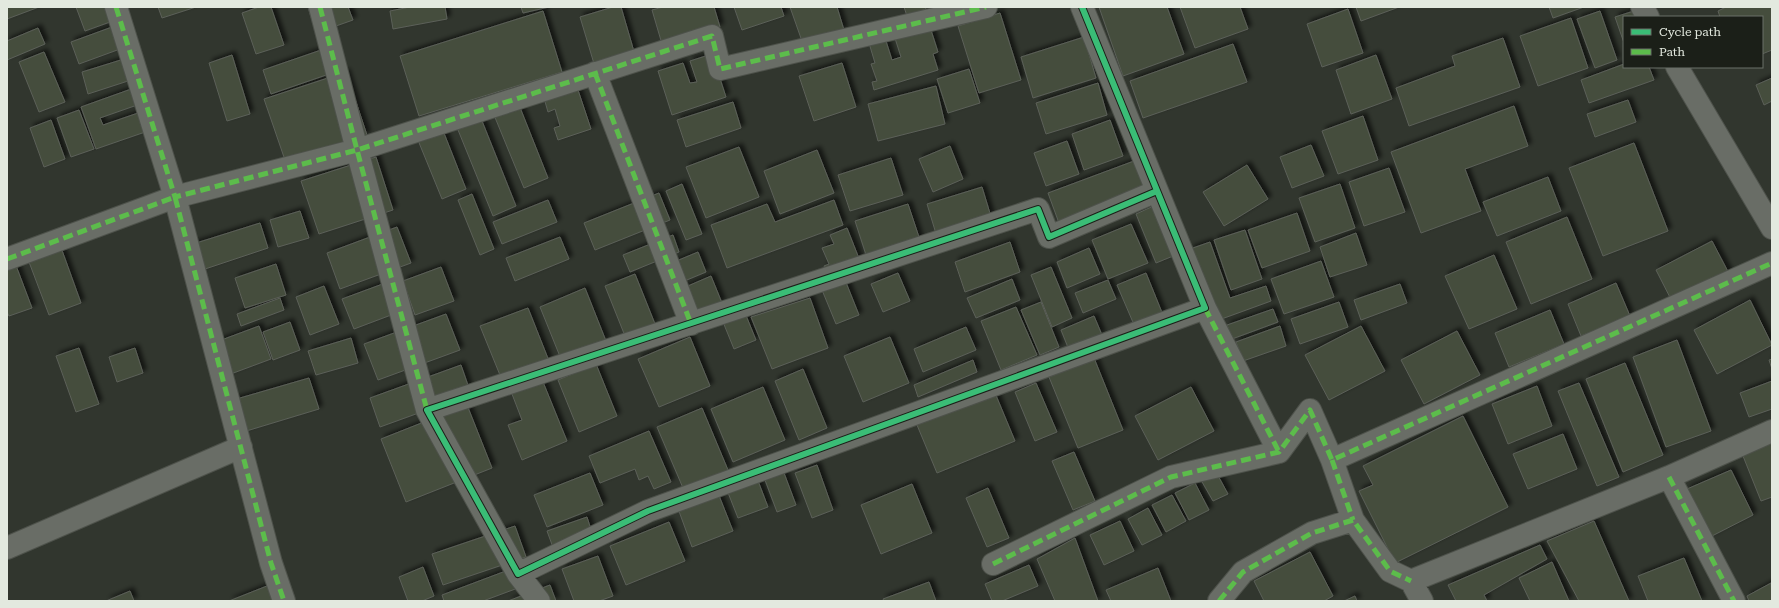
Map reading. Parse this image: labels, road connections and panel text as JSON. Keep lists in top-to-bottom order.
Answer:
{
  "legend": ["Cycle path", "Path"]
}
